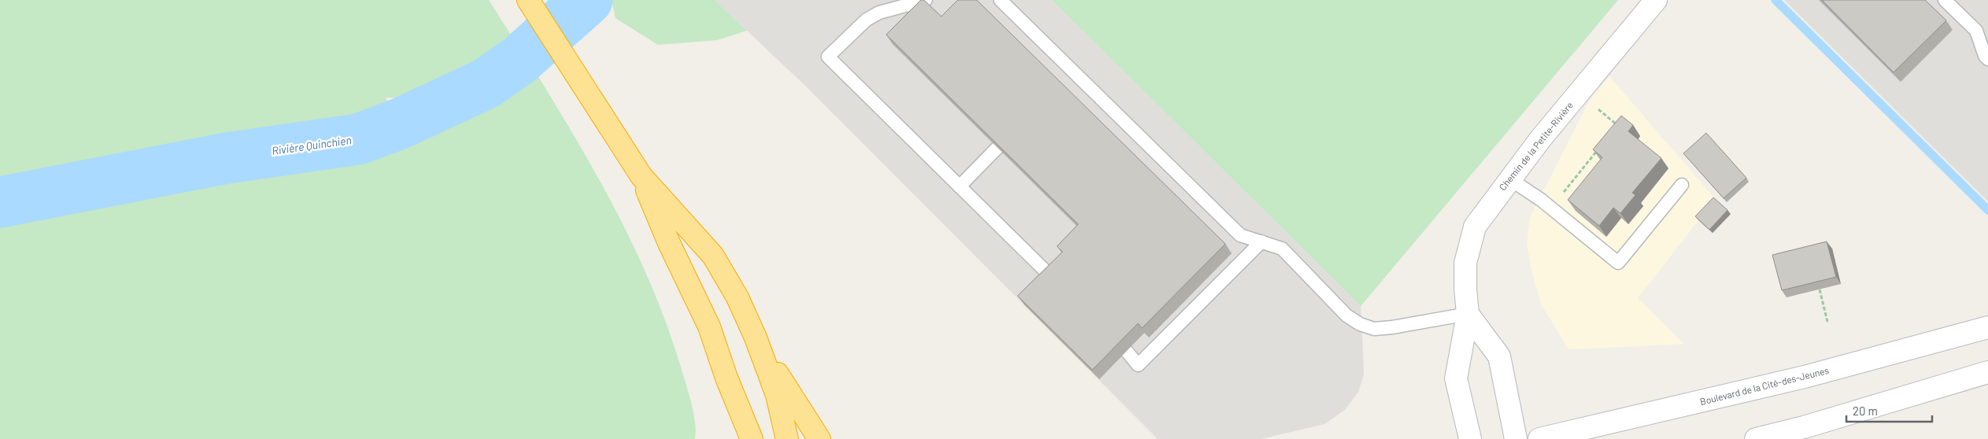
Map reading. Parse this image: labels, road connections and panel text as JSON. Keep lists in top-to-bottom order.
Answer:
{
  "streets": {
    "main road": ["Chemin de la Petite-Rivière", "Boulevard de la Cité-des-Jeunes"]
  },
  "water": ["Rivière Quinchien"],
  "scale_bar": "20 m"
}
